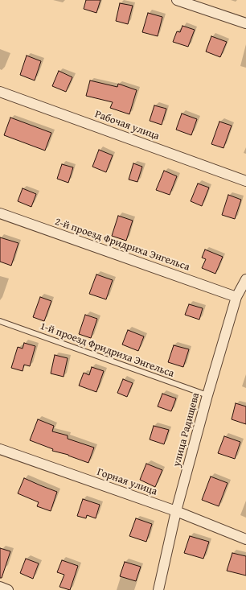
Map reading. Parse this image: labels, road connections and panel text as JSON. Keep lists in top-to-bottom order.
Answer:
{
  "streets": {
    "street": [
      "Рабочая улица",
      "2-й проезд Фридриха Энгельса",
      "улица Радищева",
      "Горная улица"
    ],
    "lane": ["1-й проезд Фридриха Энгельса"]
  },
  "crossings": [
    ["2-й проезд Фридриха Энгельса", "улица Радищева"],
    ["1-й проезд Фридриха Энгельса", "улица Радищева"],
    ["улица Радищева", "Горная улица"]
  ]
}
